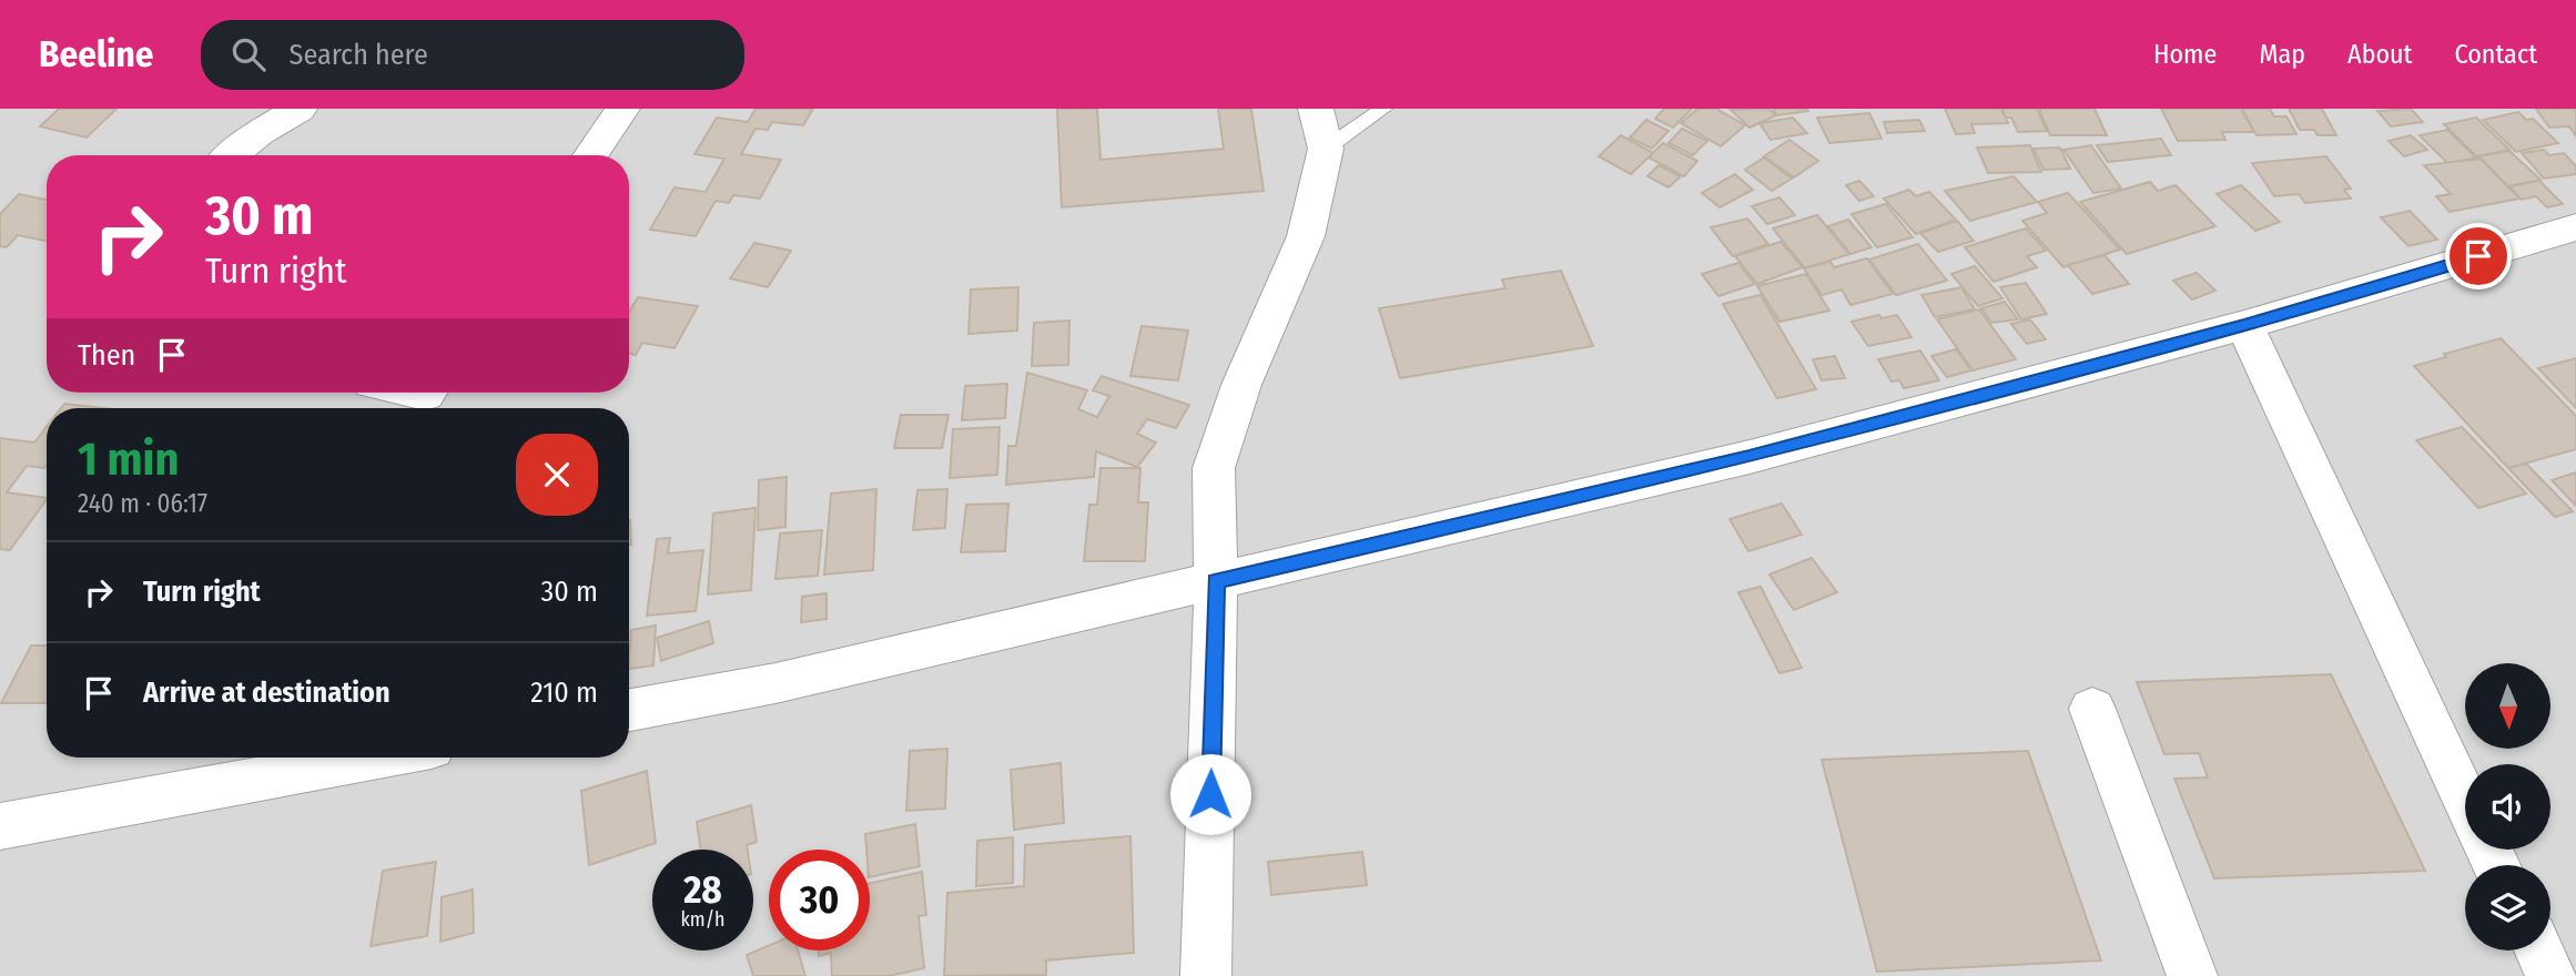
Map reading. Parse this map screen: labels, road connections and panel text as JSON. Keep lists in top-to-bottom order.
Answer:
{
  "north": "bottom",
  "page": {
    "header": "Beeline",
    "search": "Search here",
    "nav": [
      "Home",
      "Map",
      "About",
      "Contact"
    ],
    "turn": ["30 m", "Turn right"],
    "then": "Then",
    "heading": ["1 min", "240 m · 06:17"],
    "list": [
      {
        "name": "Turn right",
        "value": "30 m"
      },
      {
        "name": "Arrive at destination",
        "value": "210 m"
      }
    ],
    "speed": "28 km/h",
    "limit": "30"
  }
}
